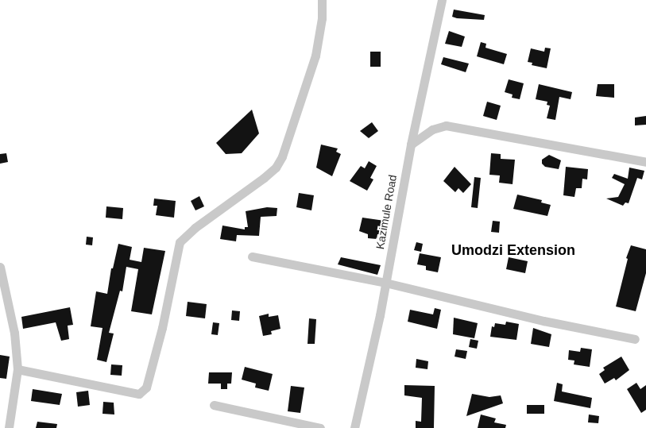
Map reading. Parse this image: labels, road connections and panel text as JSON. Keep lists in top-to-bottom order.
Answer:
{
  "streets": {
    "street": ["Kazimule Road"]
  },
  "districts": ["Umodzi Extension"]
}
